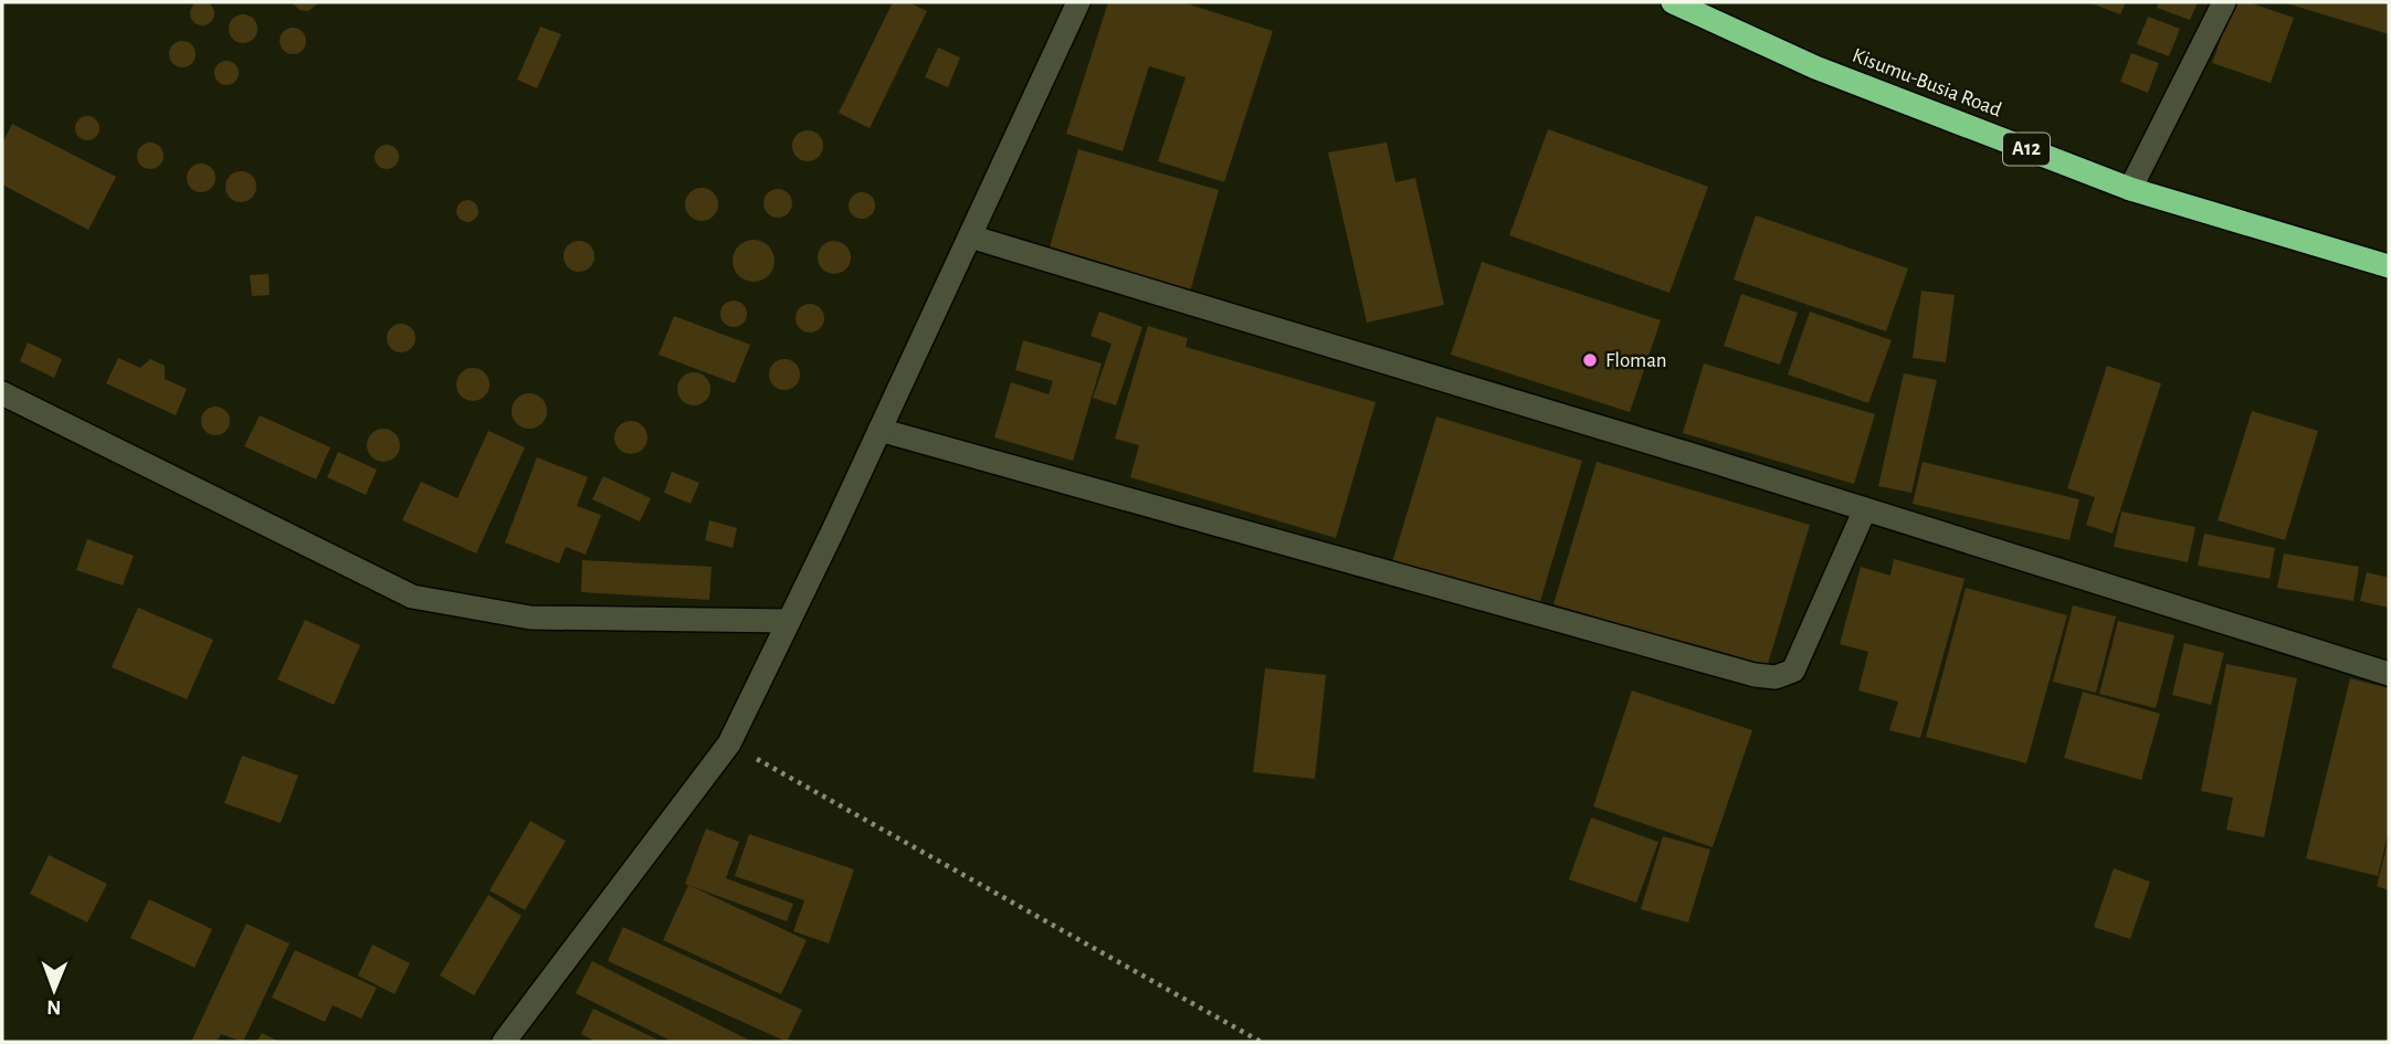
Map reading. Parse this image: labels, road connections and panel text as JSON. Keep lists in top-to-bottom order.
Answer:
{
  "streets": {
    "highway": ["Kisumu-Busia Road", "A12"]
  },
  "places": ["Floman"],
  "north": "bottom"
}
